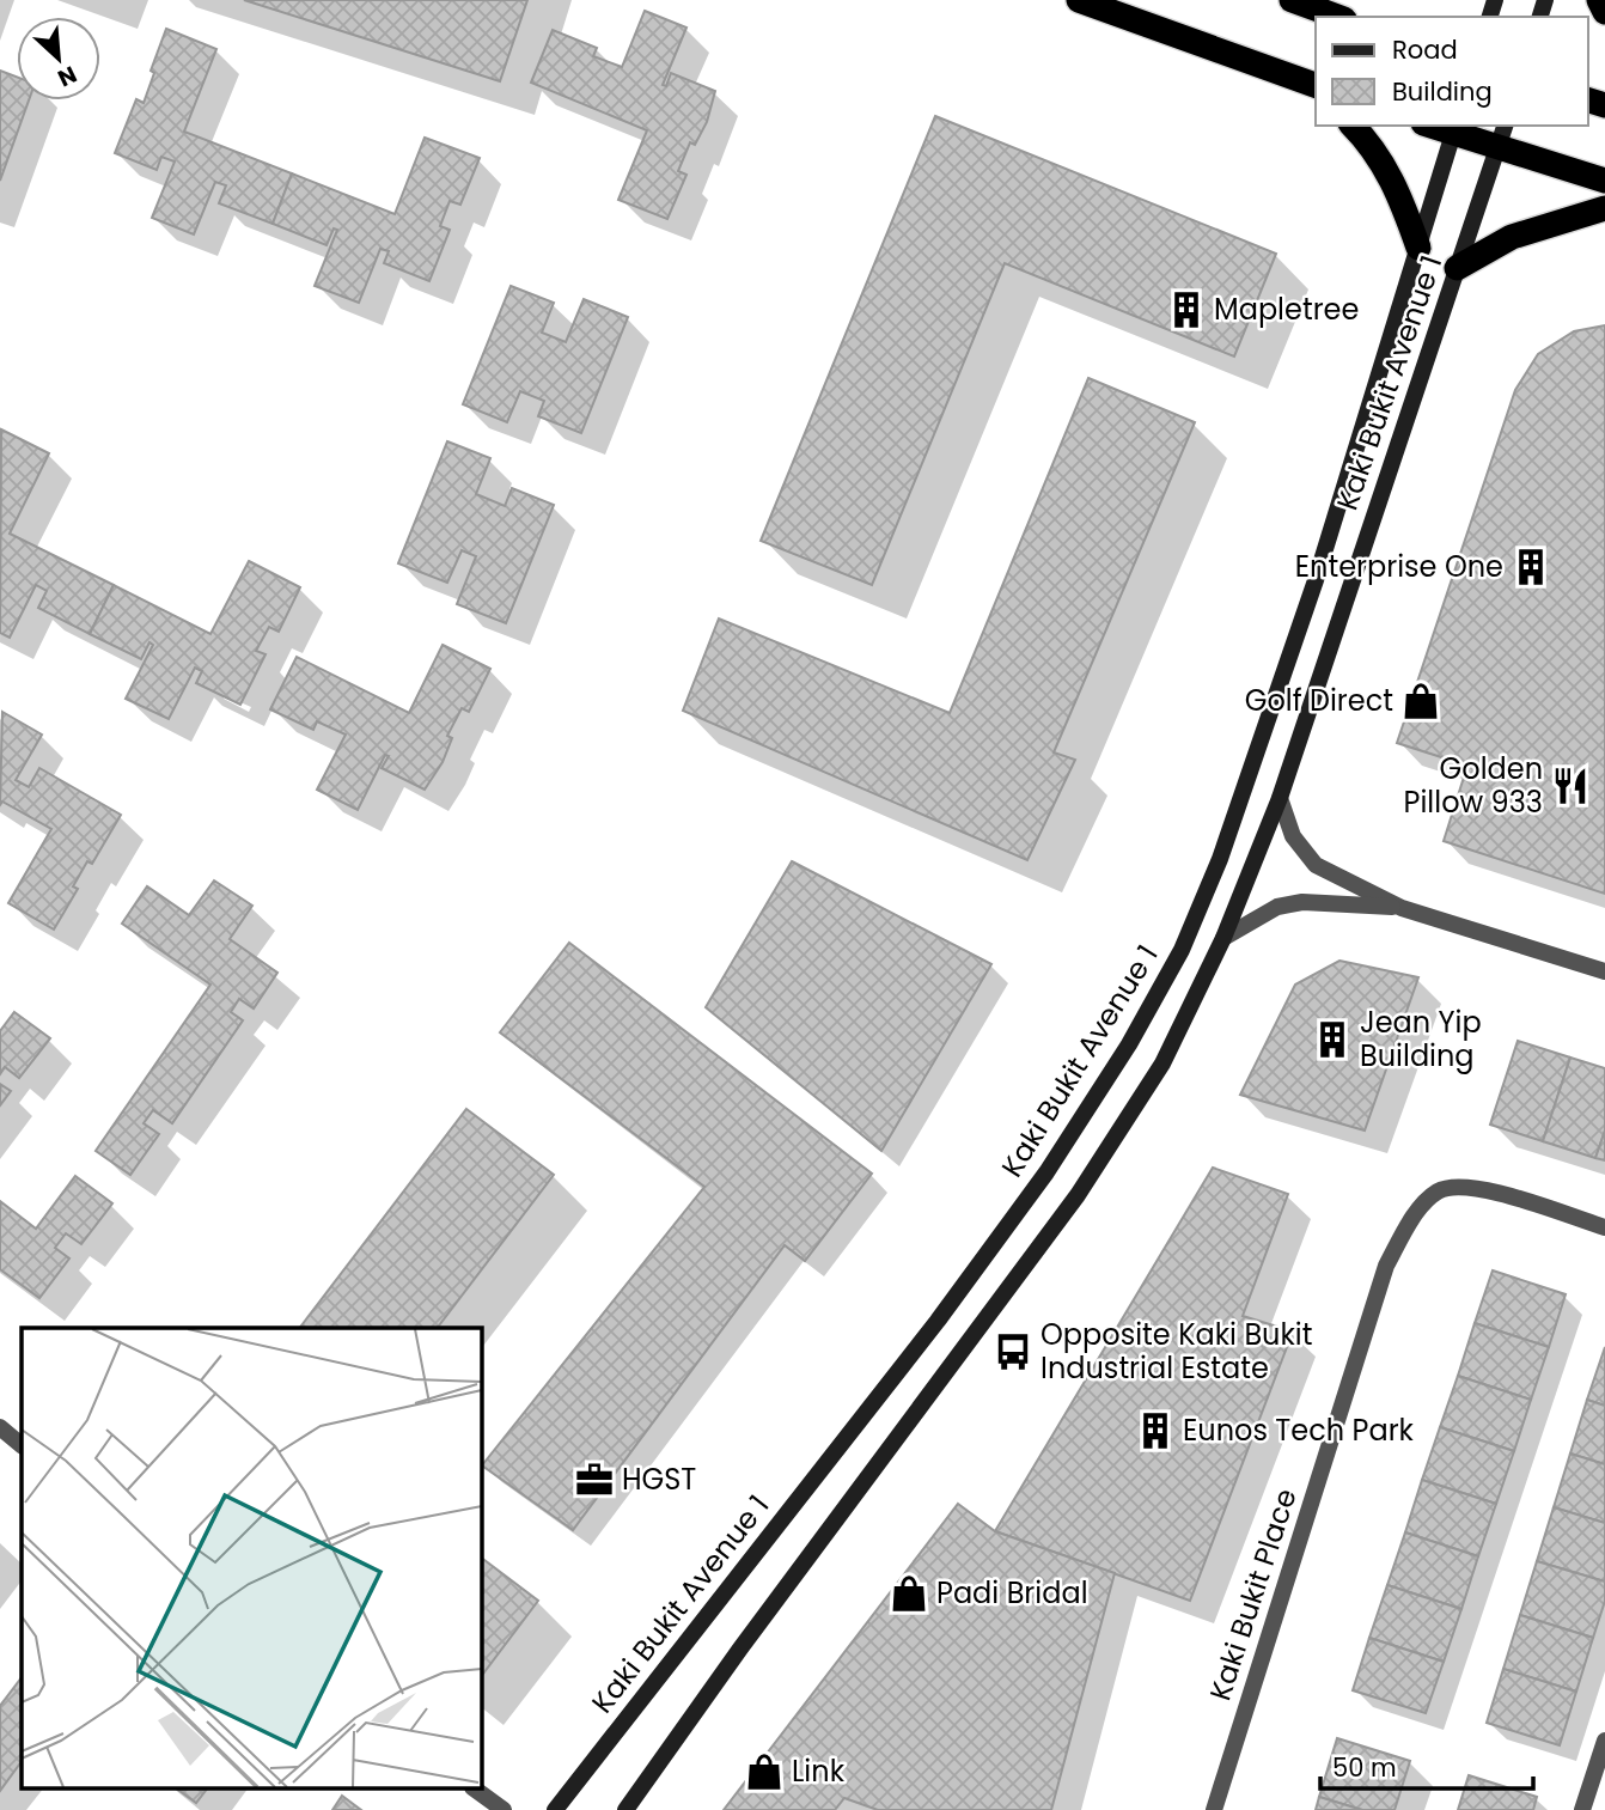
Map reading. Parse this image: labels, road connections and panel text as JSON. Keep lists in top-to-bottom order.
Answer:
{
  "streets": {
    "main road": ["Kaki Bukit Avenue 1"],
    "street": ["Kaki Bukit Place"]
  },
  "places": {
    "building": [
      "Mapletree",
      "Enterprise One",
      "Jean Yip Building",
      "Eunos Tech Park"
    ],
    "shop": ["Golf Direct", "Padi Bridal", "Link"],
    "restaurant": ["Golden Pillow 933"],
    "bus stop": ["Opposite Kaki Bukit Industrial Estate"],
    "office": ["HGST"]
  },
  "legend": ["Road", "Building"],
  "scale_bar": "50 m",
  "north": "bottom right"
}
